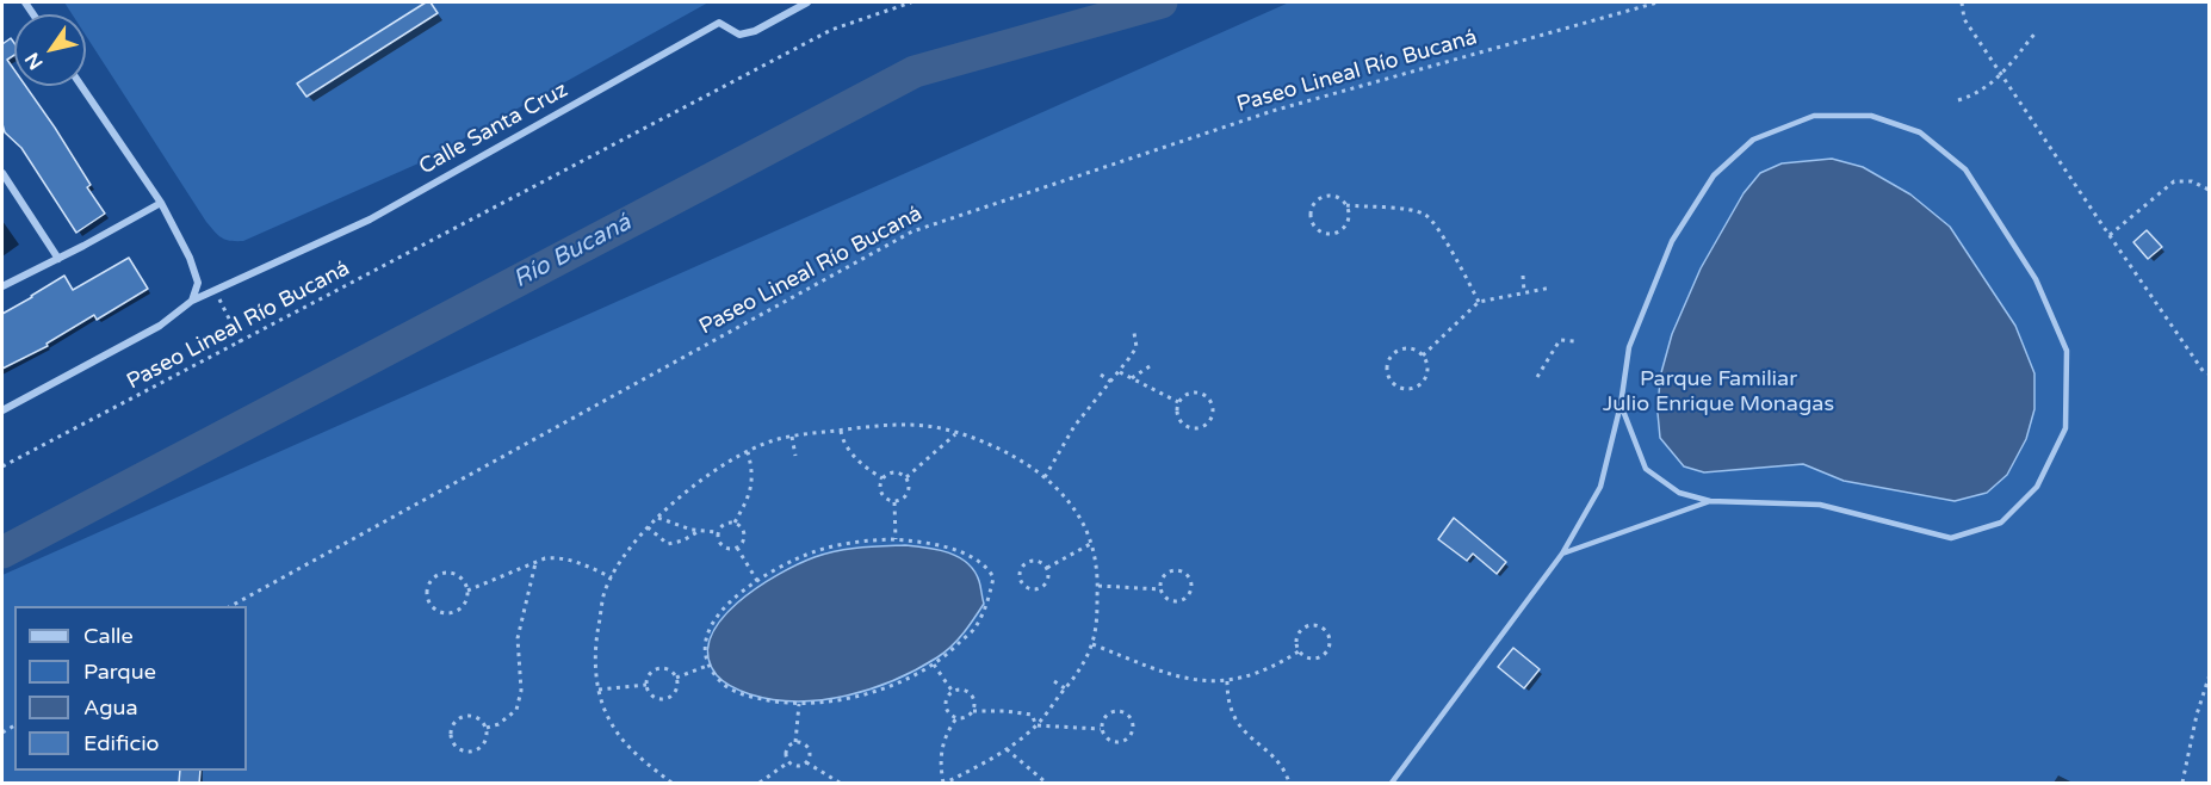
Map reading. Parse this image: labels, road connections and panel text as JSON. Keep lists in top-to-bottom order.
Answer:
{
  "streets": {
    "street": ["Calle Santa Cruz"],
    "path": ["Paseo Lineal Río Bucaná"]
  },
  "water": ["Río Bucaná"],
  "parks": ["Parque Familiar Julio Enrique Monagas"],
  "legend": [
    "Calle",
    "Parque",
    "Agua",
    "Edificio"
  ],
  "north": "bottom left"
}
